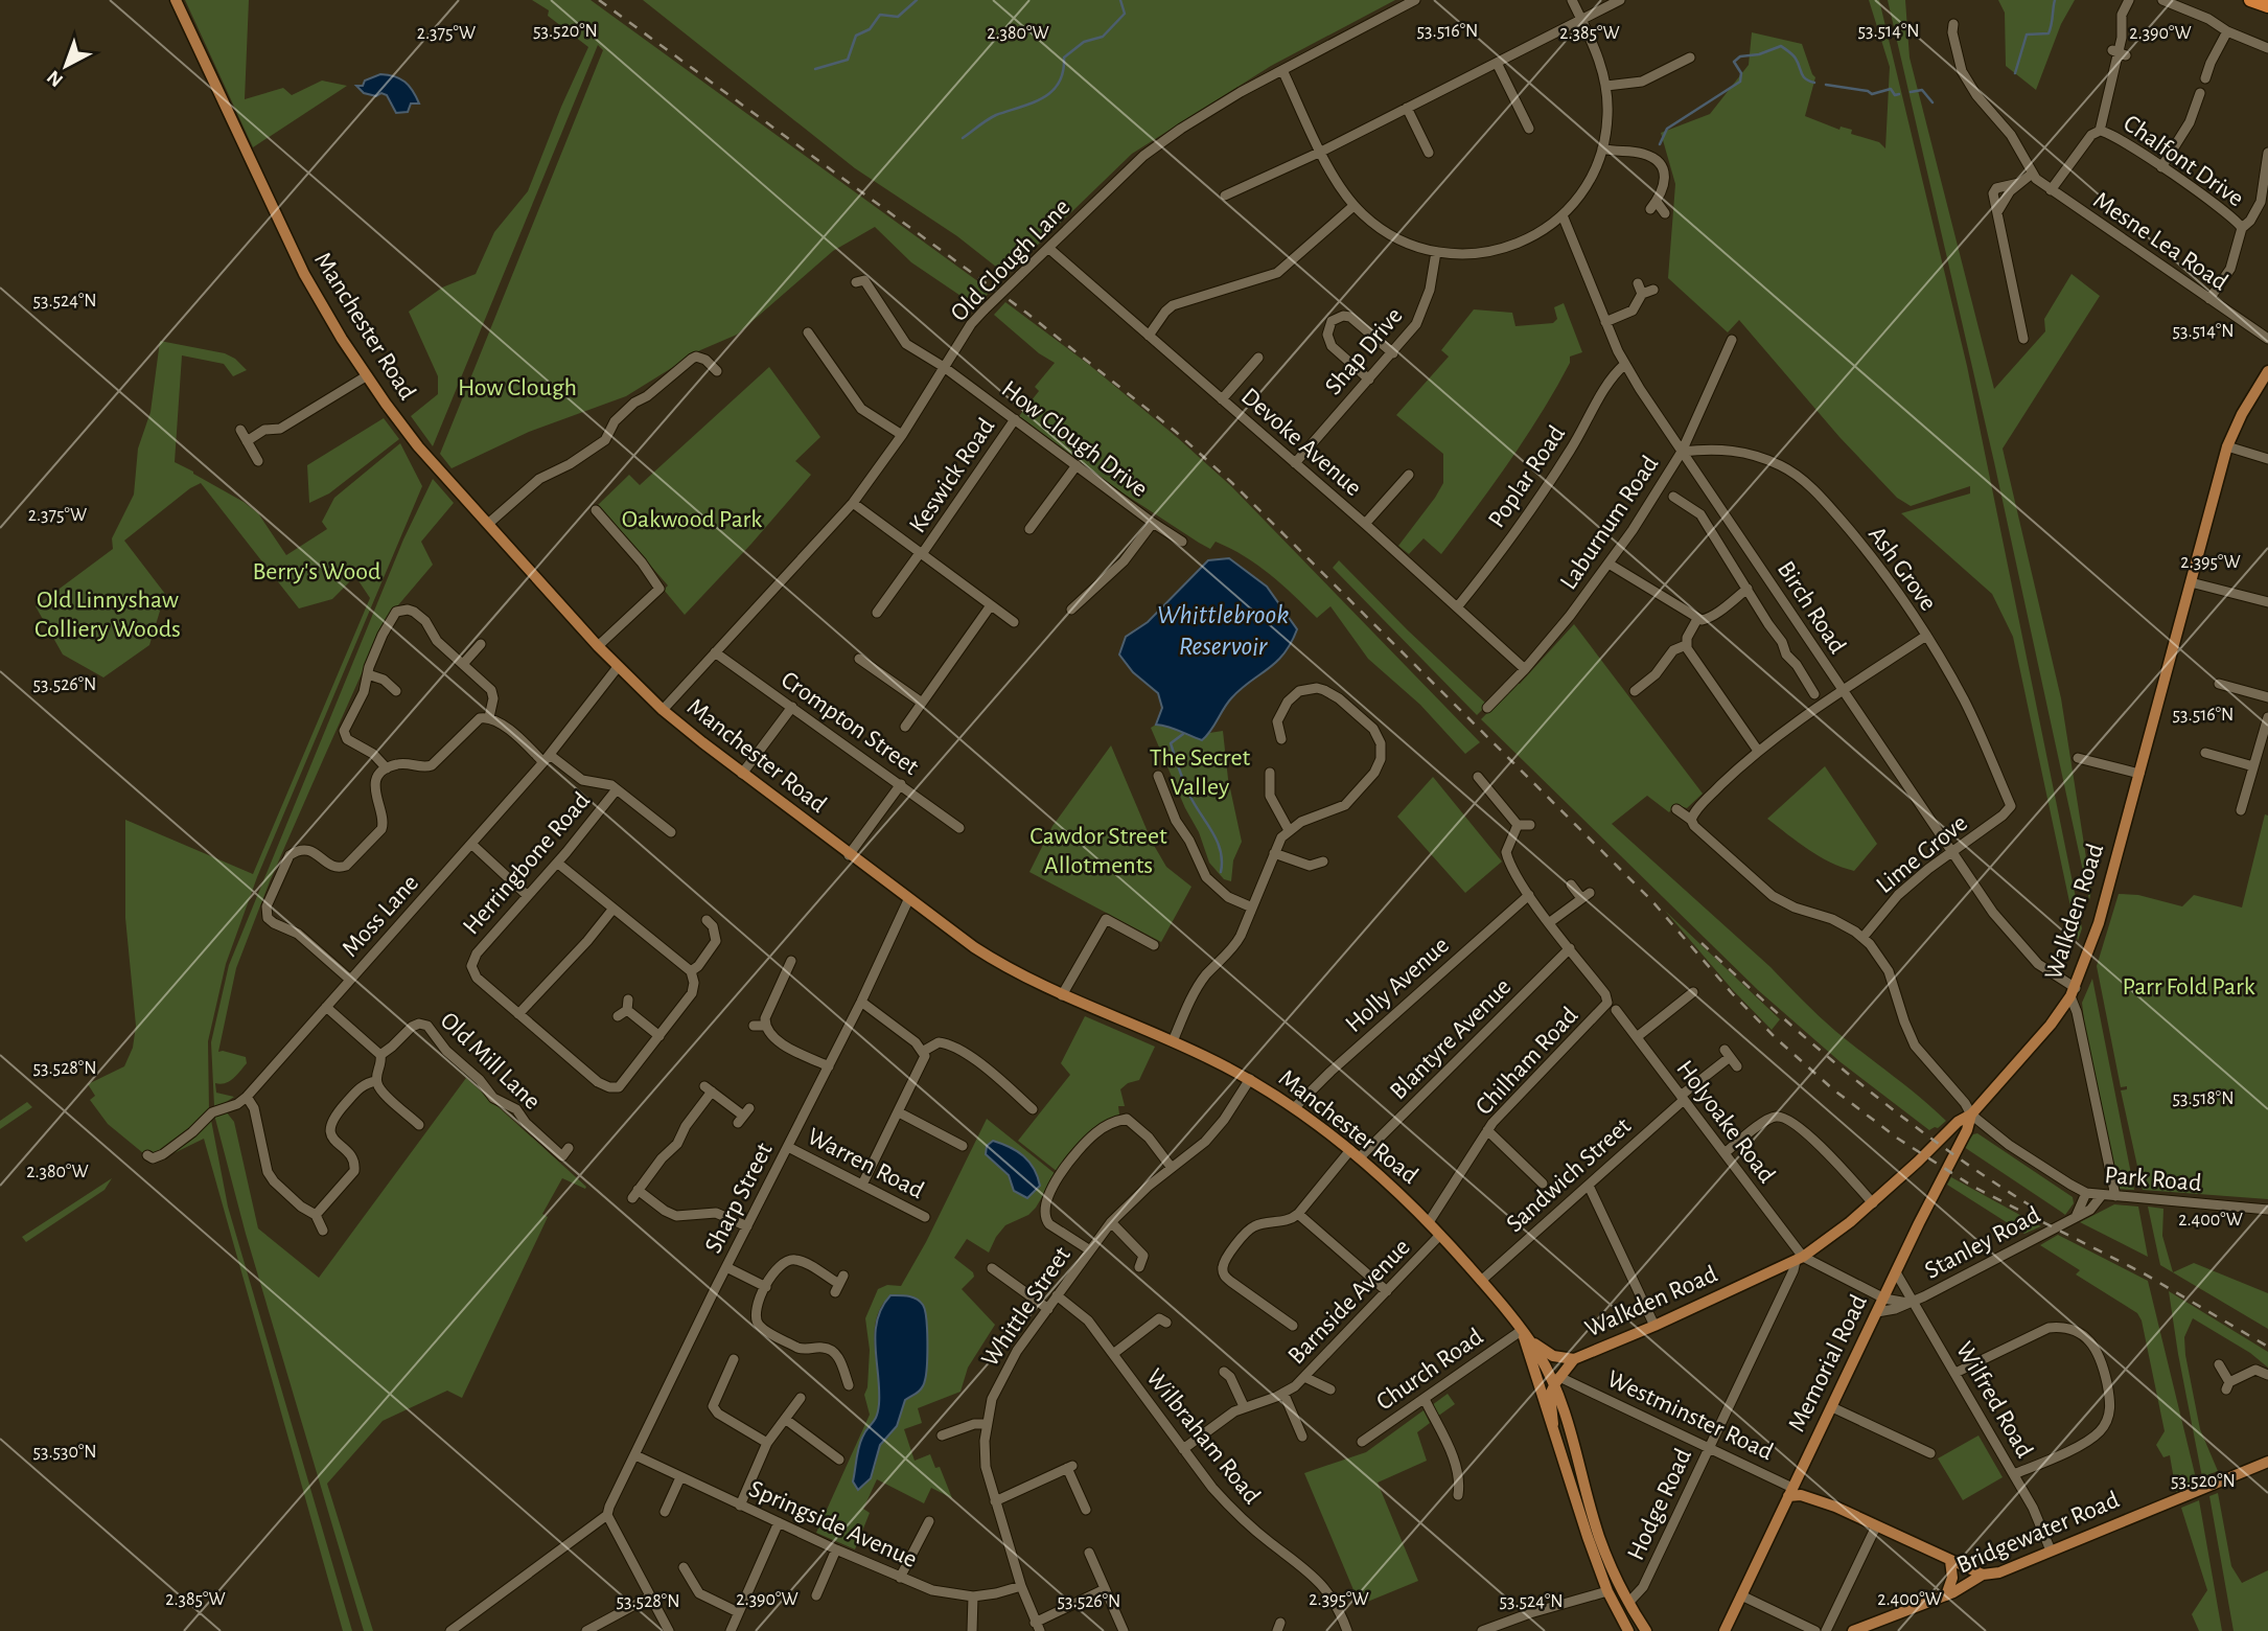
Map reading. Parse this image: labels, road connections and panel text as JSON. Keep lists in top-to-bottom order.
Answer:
{
  "streets": {
    "main road": [
      "Manchester Road",
      "Walkden Road",
      "Memorial Road",
      "Westminster Road",
      "Bridgewater Road"
    ],
    "street": [
      "Chalfont Drive",
      "Mesne Lea Road",
      "Old Clough Lane",
      "Shap Drive",
      "How Clough Drive",
      "Devoke Avenue",
      "Keswick Road",
      "Poplar Road",
      "Laburnum Road",
      "Ash Grove",
      "Birch Road",
      "Crompton Street",
      "Lime Grove",
      "Herringbone Road",
      "Moss Lane",
      "Holly Avenue",
      "Blantyre Avenue",
      "Old Mill Lane",
      "Chilham Road",
      "Holyoake Road",
      "Warren Road",
      "Sandwich Street",
      "Park Road",
      "Sharp Street",
      "Stanley Road",
      "Barnside Avenue",
      "Whittle Street",
      "Church Road",
      "Wilfred Road",
      "Wilbraham Road",
      "Hodge Road",
      "Springside Avenue"
    ]
  },
  "crossings": [
    ["Old Clough Lane", "Manchester Road"],
    ["Old Clough Lane", "How Clough Drive"],
    ["Old Clough Lane", "Devoke Avenue"],
    ["Old Clough Lane", "Crompton Street"],
    ["Manchester Road", "Walkden Road"],
    ["Manchester Road", "Moss Lane"],
    ["Manchester Road", "Holly Avenue"],
    ["Manchester Road", "Blantyre Avenue"],
    ["Manchester Road", "Chilham Road"],
    ["Manchester Road", "Sandwich Street"],
    ["Manchester Road", "Sharp Street"],
    ["Manchester Road", "Barnside Avenue"],
    ["Manchester Road", "Whittle Street"],
    ["Manchester Road", "Church Road"],
    ["Manchester Road", "Westminster Road"],
    ["Manchester Road", "Hodge Road"],
    ["Shap Drive", "Devoke Avenue"],
    ["How Clough Drive", "Keswick Road"],
    ["Devoke Avenue", "Poplar Road"],
    ["Devoke Avenue", "Laburnum Road"],
    ["Poplar Road", "Birch Road"],
    ["Laburnum Road", "Ash Grove"],
    ["Laburnum Road", "Birch Road"],
    ["Ash Grove", "Birch Road"],
    ["Ash Grove", "Lime Grove"],
    ["Birch Road", "Lime Grove"],
    ["Birch Road", "Walkden Road"],
    ["Lime Grove", "Park Road"],
    ["Walkden Road", "Holyoake Road"],
    ["Walkden Road", "Park Road"],
    ["Walkden Road", "Stanley Road"],
    ["Walkden Road", "Memorial Road"],
    ["Walkden Road", "Church Road"],
    ["Walkden Road", "Westminster Road"],
    ["Walkden Road", "Hodge Road"],
    ["Blantyre Avenue", "Chilham Road"],
    ["Holyoake Road", "Sandwich Street"],
    ["Holyoake Road", "Stanley Road"],
    ["Holyoake Road", "Hodge Road"],
    ["Warren Road", "Sharp Street"],
    ["Park Road", "Stanley Road"],
    ["Park Road", "Memorial Road"],
    ["Sharp Street", "Springside Avenue"],
    ["Stanley Road", "Memorial Road"],
    ["Stanley Road", "Wilfred Road"],
    ["Stanley Road", "Hodge Road"],
    ["Barnside Avenue", "Wilbraham Road"],
    ["Whittle Street", "Wilbraham Road"],
    ["Whittle Street", "Springside Avenue"],
    ["Memorial Road", "Wilfred Road"],
    ["Memorial Road", "Westminster Road"],
    ["Wilfred Road", "Bridgewater Road"],
    ["Westminster Road", "Hodge Road"],
    ["Westminster Road", "Bridgewater Road"]
  ],
  "water": ["Whittlebrook Reservoir"],
  "parks": [
    "How Clough",
    "Oakwood Park",
    "Berry's Wood",
    "Old Linnyshaw Colliery Woods",
    "The Secret Valley",
    "Cawdor Street Allotments",
    "Parr Fold Park"
  ],
  "north": "bottom left",
  "coordinates": [
    "53.520°N",
    "53.516°N",
    "53.514°N",
    "2.375°W",
    "2.380°W",
    "2.385°W",
    "2.390°W",
    "53.524°N",
    "2.395°W",
    "53.526°N",
    "53.528°N",
    "53.518°N",
    "2.400°W",
    "53.530°N"
  ]
}
